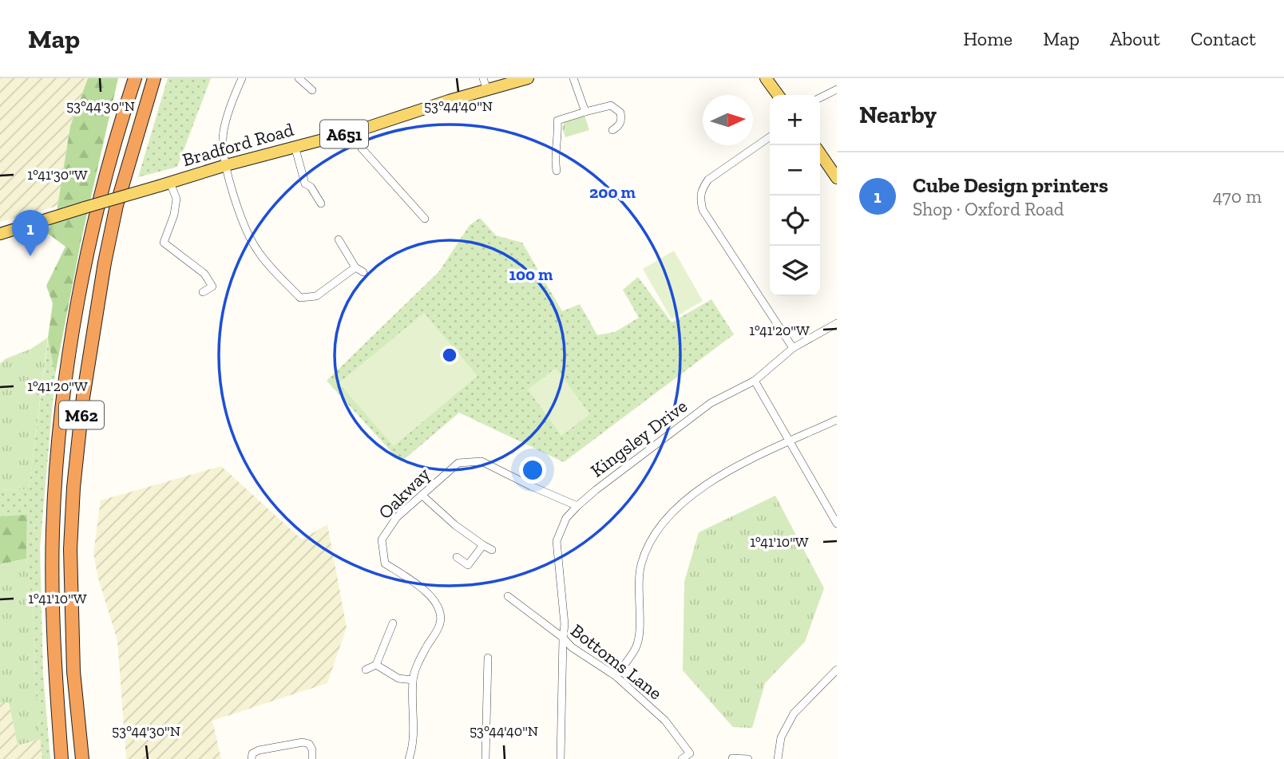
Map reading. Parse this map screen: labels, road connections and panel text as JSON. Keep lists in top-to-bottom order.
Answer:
{
  "streets": {
    "highway": ["M62"],
    "main road": ["A651", "Bradford Road"],
    "street": ["Kingsley Drive", "Oakway", "Bottoms Lane"]
  },
  "crossings": [
    ["A651", "Bradford Road"],
    ["Kingsley Drive", "Oakway"],
    ["Kingsley Drive", "Bottoms Lane"]
  ],
  "north": "right",
  "page": {
    "header": "Map",
    "nav": [
      "Home",
      "Map",
      "About",
      "Contact"
    ],
    "heading": "Nearby",
    "map_buttons": ["+", "−"],
    "list": [
      {
        "mark": "1",
        "name": "Cube Design printers",
        "note": "Shop · Oxford Road",
        "value": "470 m"
      }
    ],
    "pins": "1"
  },
  "coordinates": [
    "53°44'30\"N",
    "53°44'40\"N",
    "1°41'30\"W",
    "1°41'20\"W",
    "1°41'10\"W"
  ],
  "rings": ["200 m", "100 m"]
}
